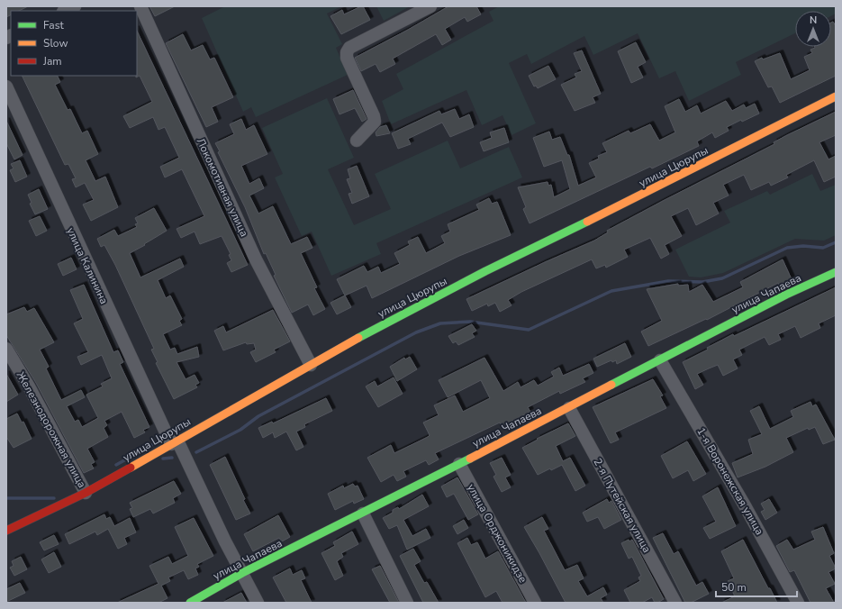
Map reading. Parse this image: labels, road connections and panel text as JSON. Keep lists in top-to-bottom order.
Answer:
{
  "streets": {
    "street": [
      "улица Цюрупы",
      "Локомотивная улица",
      "улица Калинина",
      "улица Чапаева",
      "Железнодорожная улица",
      "1-я Воронежская улица",
      "2-я Путейская улица",
      "улица Орджоникидзе"
    ]
  },
  "crossings": [
    ["улица Цюрупы", "Локомотивная улица"],
    ["улица Цюрупы", "улица Калинина"],
    ["улица Цюрупы", "Железнодорожная улица"],
    ["улица Калинина", "улица Чапаева"],
    ["улица Чапаева", "1-я Воронежская улица"],
    ["улица Чапаева", "2-я Путейская улица"],
    ["улица Чапаева", "улица Орджоникидзе"]
  ],
  "legend": ["Fast", "Slow", "Jam"],
  "scale_bar": "50 m",
  "north": "top"
}
